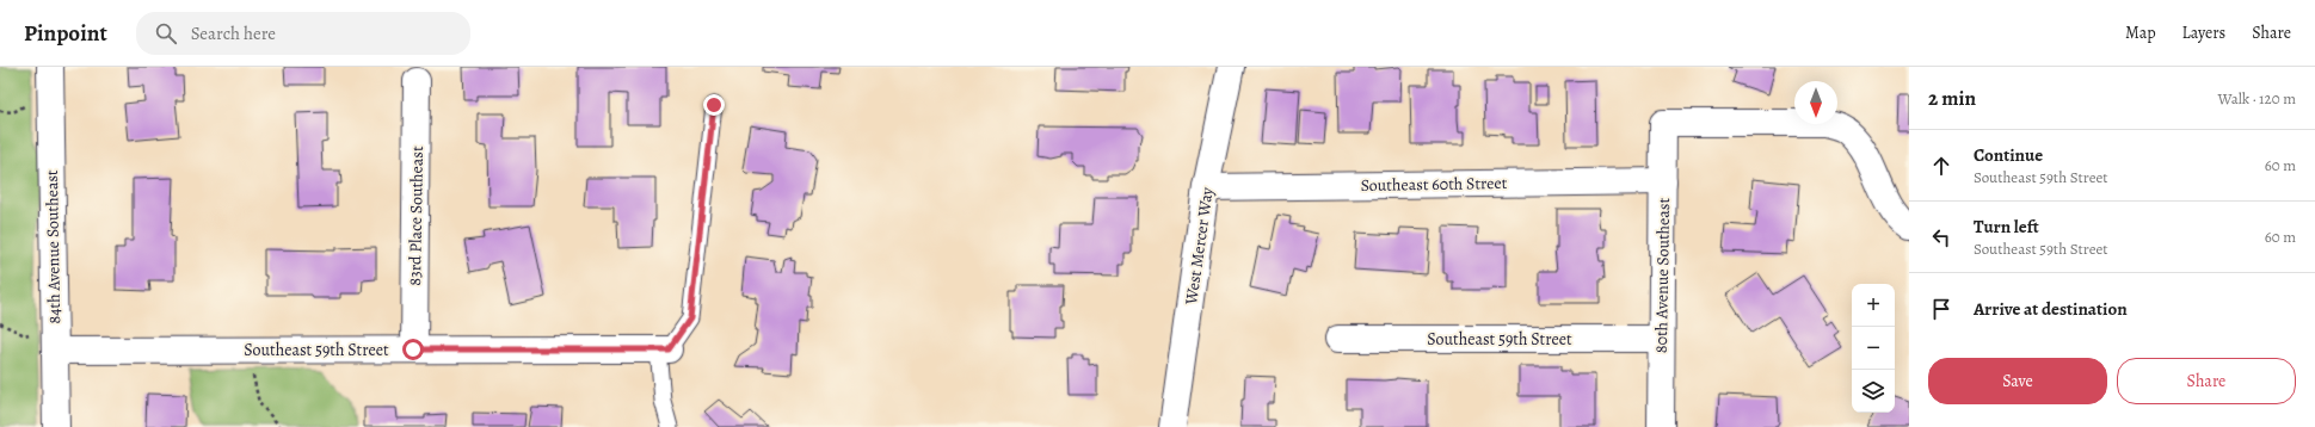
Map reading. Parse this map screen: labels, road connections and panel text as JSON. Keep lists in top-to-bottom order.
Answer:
{
  "streets": {
    "street": [
      "Southeast 60th Street",
      "83rd Place Southeast",
      "West Mercer Way",
      "84th Avenue Southeast",
      "80th Avenue Southeast",
      "Southeast 59th Street"
    ]
  },
  "crossings": [
    ["Southeast 60th Street", "West Mercer Way"],
    ["Southeast 60th Street", "80th Avenue Southeast"],
    ["83rd Place Southeast", "Southeast 59th Street"],
    ["84th Avenue Southeast", "Southeast 59th Street"],
    ["80th Avenue Southeast", "Southeast 59th Street"]
  ],
  "north": "bottom",
  "page": {
    "header": "Pinpoint",
    "search": "Search here",
    "nav": ["Map", "Layers", "Share"],
    "heading": ["2 min", "Walk · 120 m"],
    "list": [
      ["Continue", "Southeast 59th Street", "60 m"],
      ["Turn left", "Southeast 59th Street", "60 m"],
      "Arrive at destination"
    ],
    "map_buttons": ["+", "−"],
    "buttons": ["Save", "Share"]
  }
}
